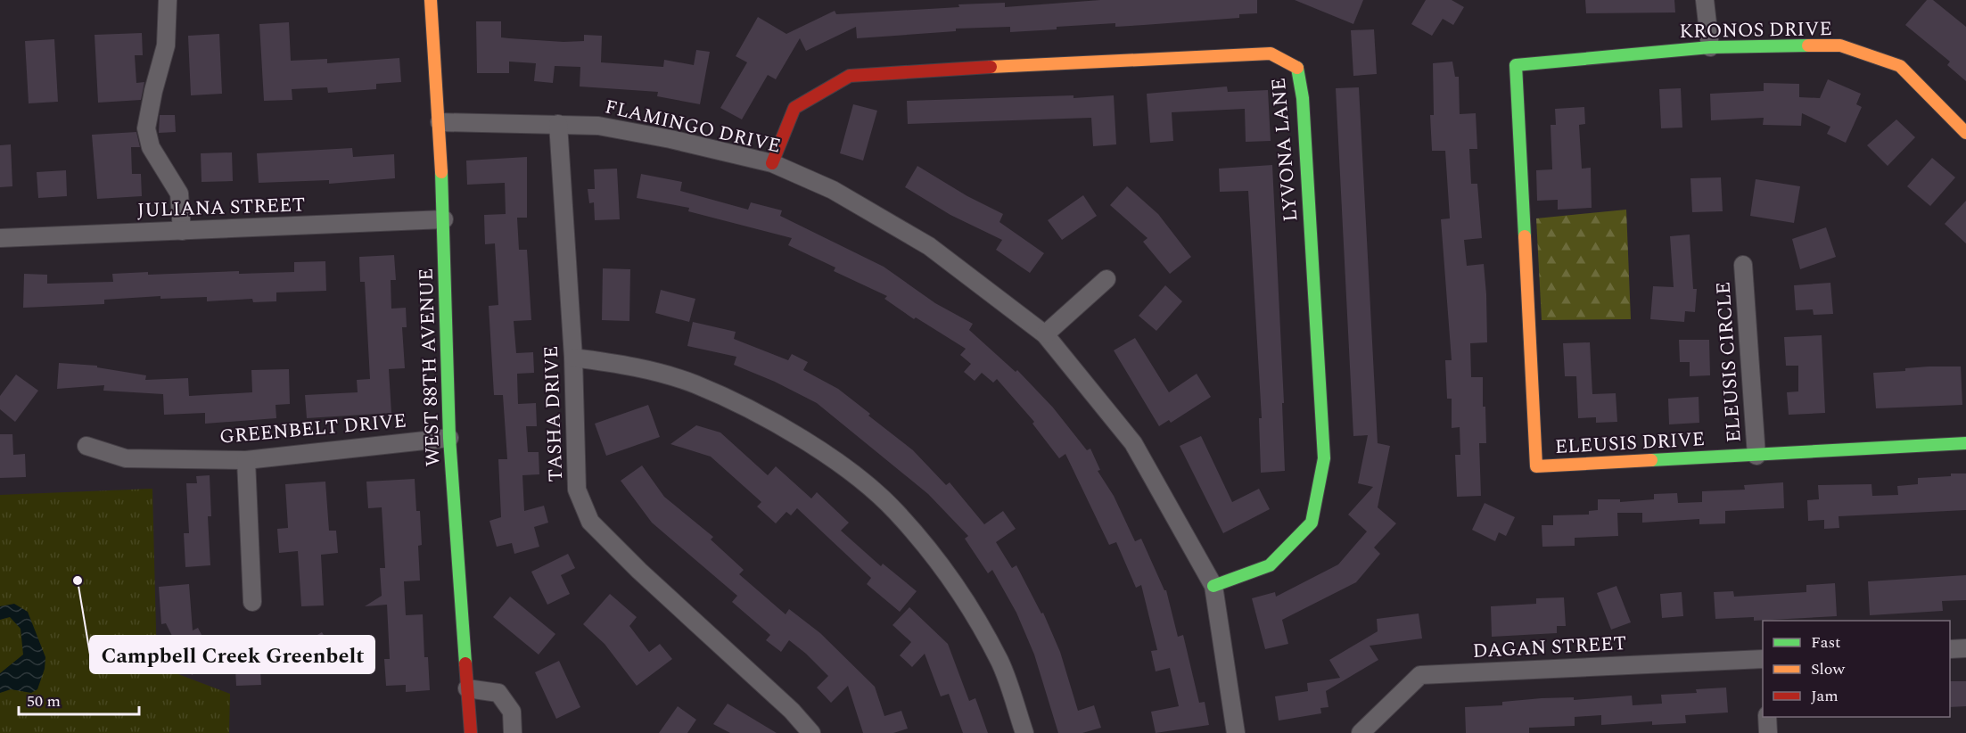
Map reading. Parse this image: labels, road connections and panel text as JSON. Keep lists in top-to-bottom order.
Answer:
{
  "streets": {
    "street": [
      "KRONOS DRIVE",
      "FLAMINGO DRIVE",
      "LYVONA LANE",
      "JULIANA STREET",
      "ELEUSIS CIRCLE",
      "WEST 88TH AVENUE",
      "TASHA DRIVE",
      "GREENBELT DRIVE",
      "ELEUSIS DRIVE",
      "DAGAN STREET"
    ]
  },
  "crossings": [
    ["KRONOS DRIVE", "ELEUSIS DRIVE"],
    ["FLAMINGO DRIVE", "LYVONA LANE"],
    ["FLAMINGO DRIVE", "WEST 88TH AVENUE"],
    ["FLAMINGO DRIVE", "TASHA DRIVE"],
    ["JULIANA STREET", "WEST 88TH AVENUE"],
    ["ELEUSIS CIRCLE", "ELEUSIS DRIVE"],
    ["WEST 88TH AVENUE", "GREENBELT DRIVE"]
  ],
  "places": ["Campbell Creek Greenbelt"],
  "legend": ["Fast", "Slow", "Jam"],
  "scale_bar": "50 m"
}
